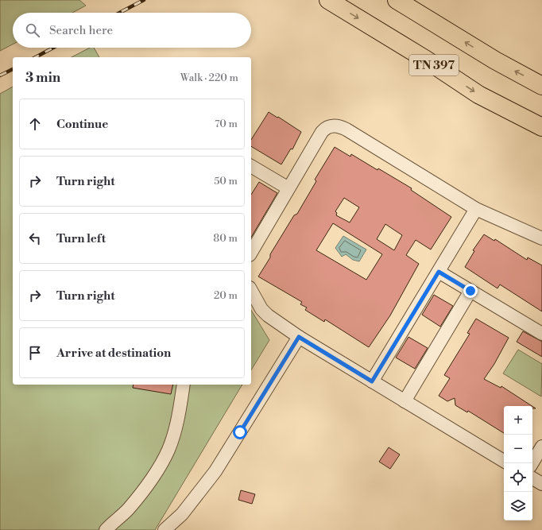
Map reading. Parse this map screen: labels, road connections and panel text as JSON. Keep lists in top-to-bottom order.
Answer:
{
  "streets": {
    "highway": ["TN 397"]
  },
  "page": {
    "search": "Search here",
    "heading": ["3 min", "Walk · 220 m"],
    "list": [
      ["Continue", "70 m"],
      ["Turn right", "50 m"],
      ["Turn left", "80 m"],
      ["Turn right", "20 m"],
      "Arrive at destination"
    ],
    "map_buttons": ["+", "−"]
  }
}
